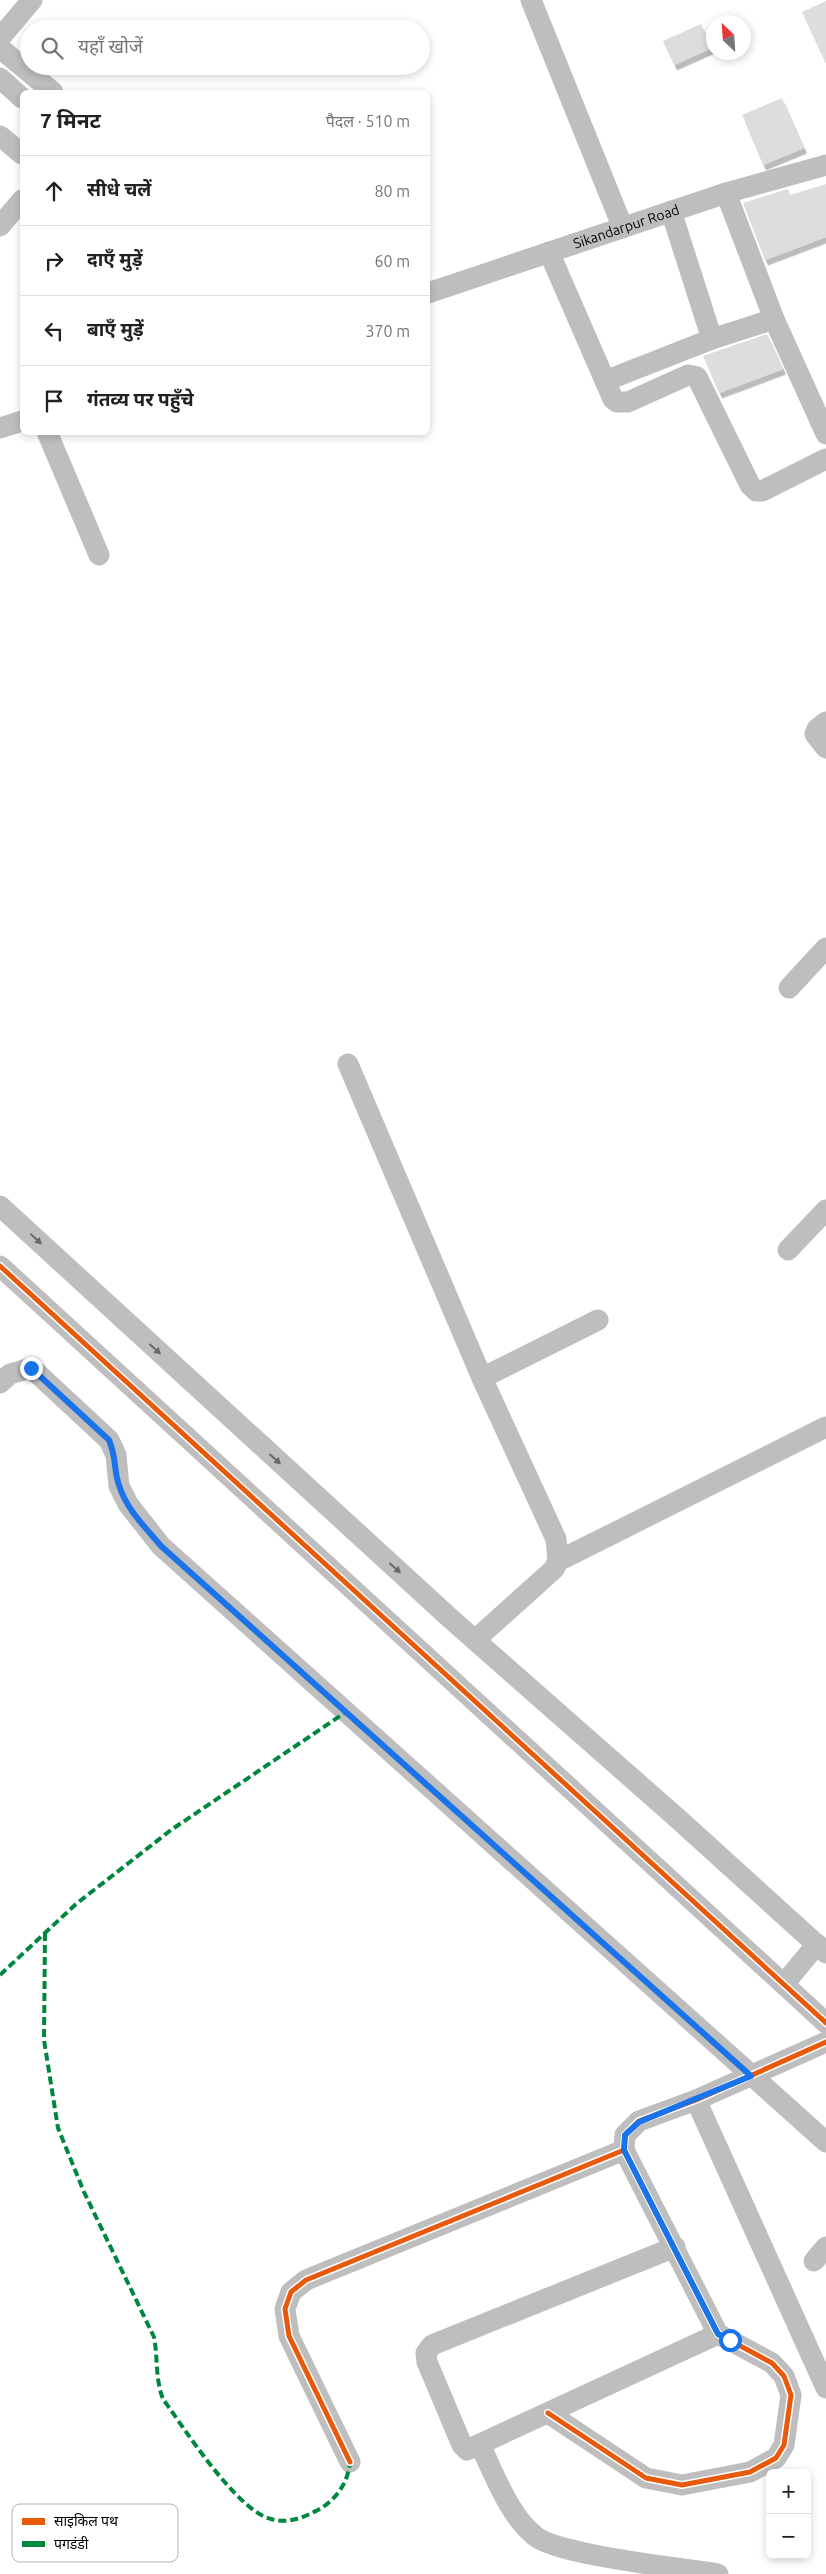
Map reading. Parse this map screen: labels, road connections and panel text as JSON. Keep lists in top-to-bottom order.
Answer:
{
  "streets": {
    "street": ["Sikandarpur Road"]
  },
  "legend": ["साइकिल पथ", "पगडंडी"],
  "north": "top left",
  "page": {
    "search": "यहाँ खोजें",
    "heading": ["7 मिनट", "पैदल · 510 m"],
    "list": [
      ["सीधे चलें", "80 m"],
      ["दाएँ मुड़ें", "60 m"],
      ["बाएँ मुड़ें", "370 m"],
      "गंतव्य पर पहुँचे"
    ],
    "map_buttons": ["+", "−"]
  }
}
